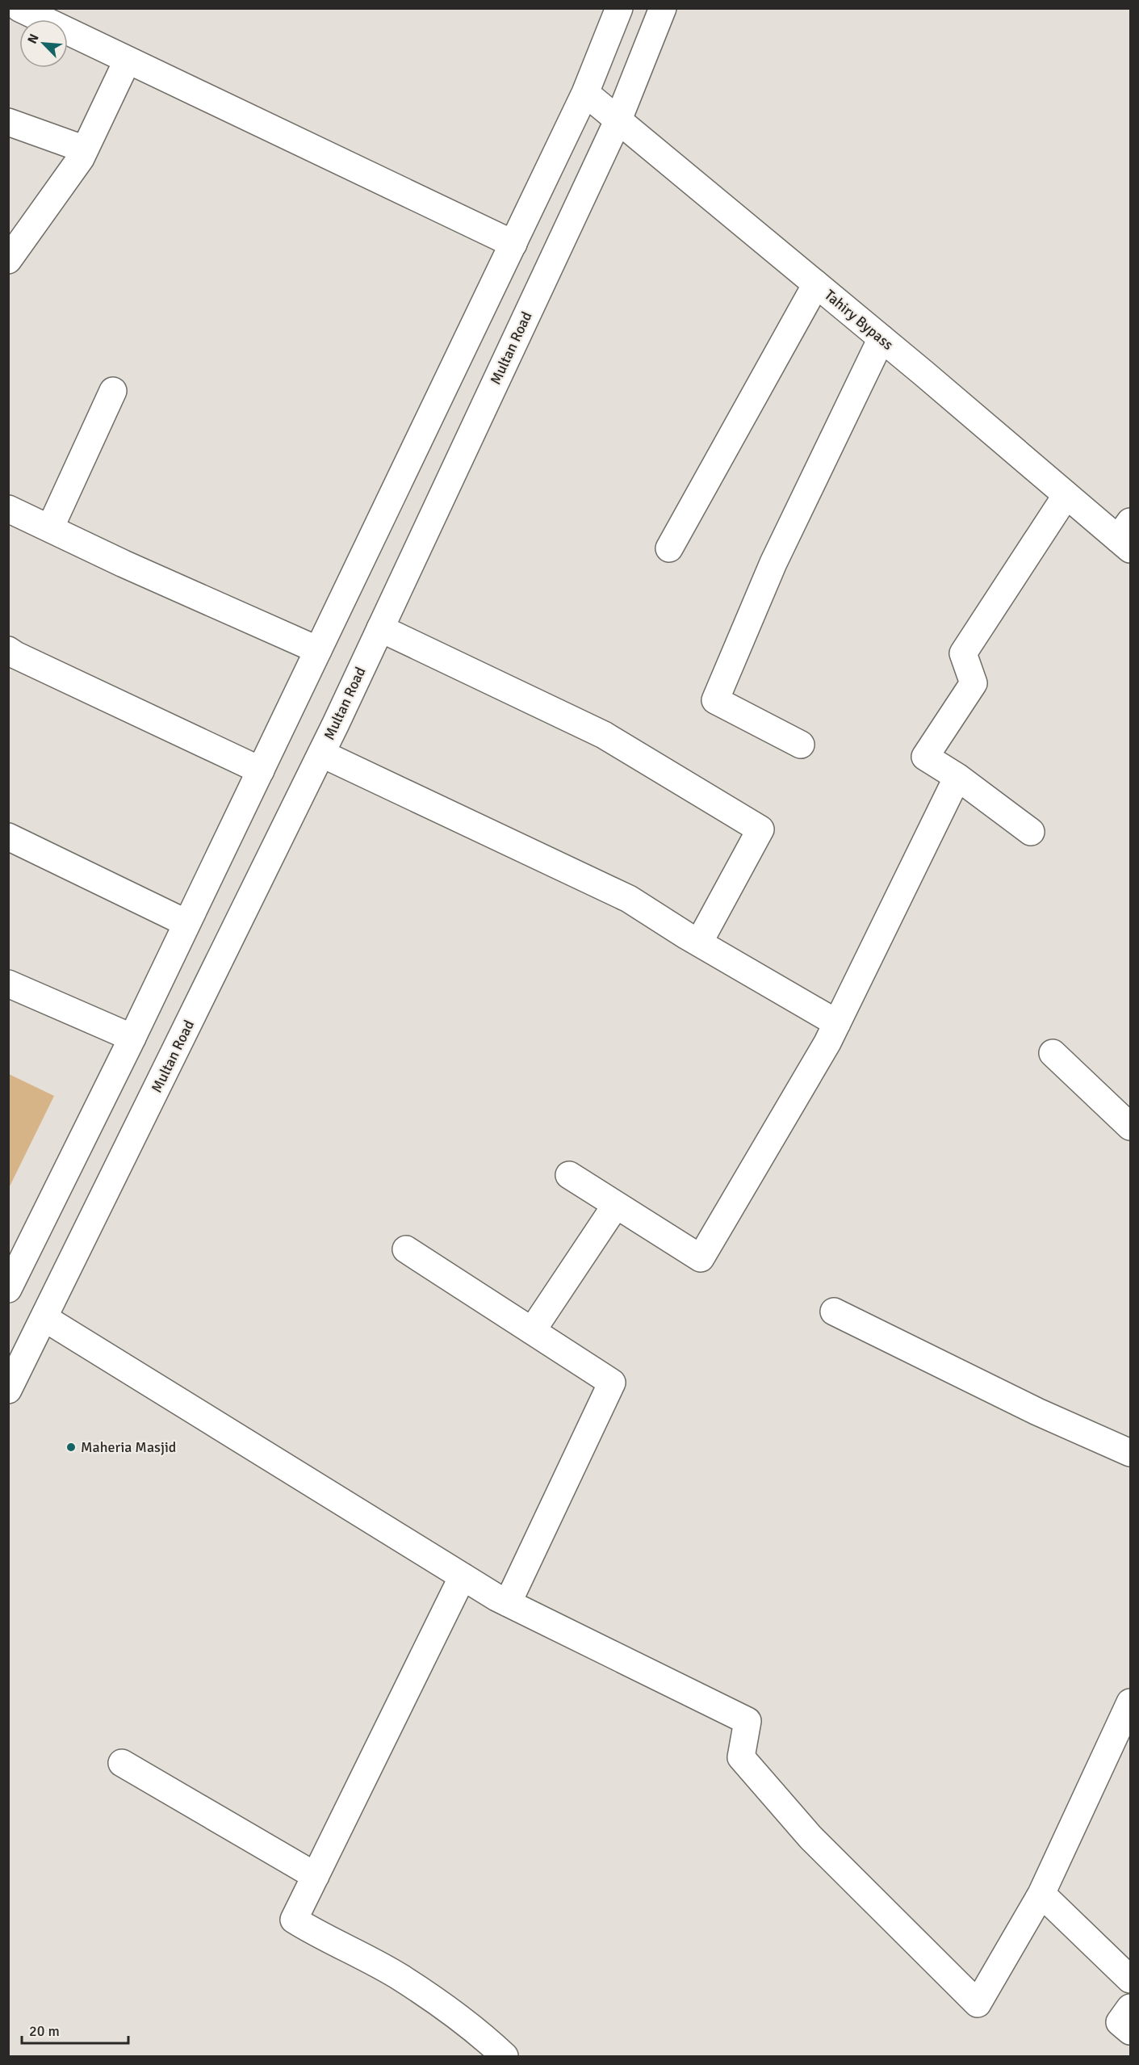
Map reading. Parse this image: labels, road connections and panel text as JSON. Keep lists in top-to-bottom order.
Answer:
{
  "streets": {
    "street": ["Tahiry Bypass", "Multan Road"]
  },
  "crossings": [
    ["Tahiry Bypass", "Multan Road"]
  ],
  "places": ["Maheria Masjid"],
  "scale_bar": "20 m",
  "north": "top left"
}
